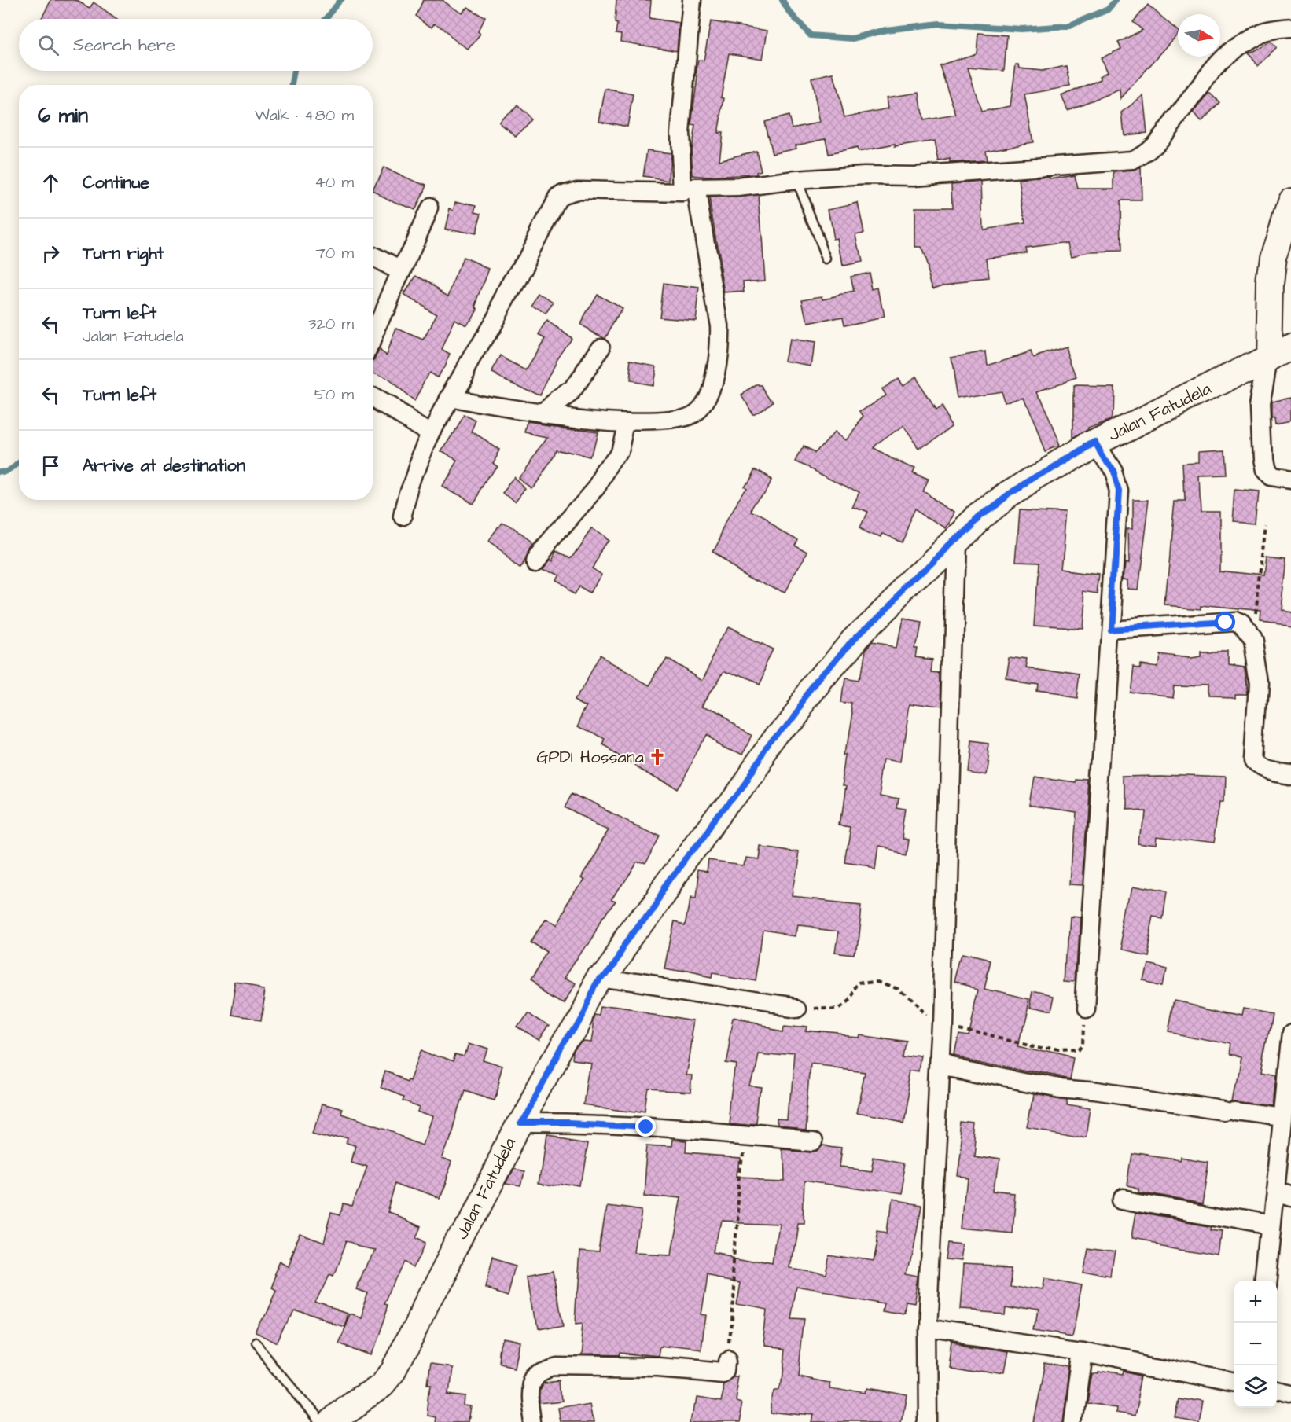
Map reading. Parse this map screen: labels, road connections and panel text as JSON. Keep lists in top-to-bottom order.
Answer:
{
  "streets": {
    "street": ["Jalan Fatudela"]
  },
  "places": {
    "church": ["GPDI Hossana"]
  },
  "north": "right",
  "page": {
    "search": "Search here",
    "heading": ["6 min", "Walk · 480 m"],
    "list": [
      ["Continue", "40 m"],
      ["Turn right", "70 m"],
      ["Turn left", "Jalan Fatudela", "320 m"],
      ["Turn left", "50 m"],
      "Arrive at destination"
    ],
    "map_buttons": ["+", "−"]
  }
}
